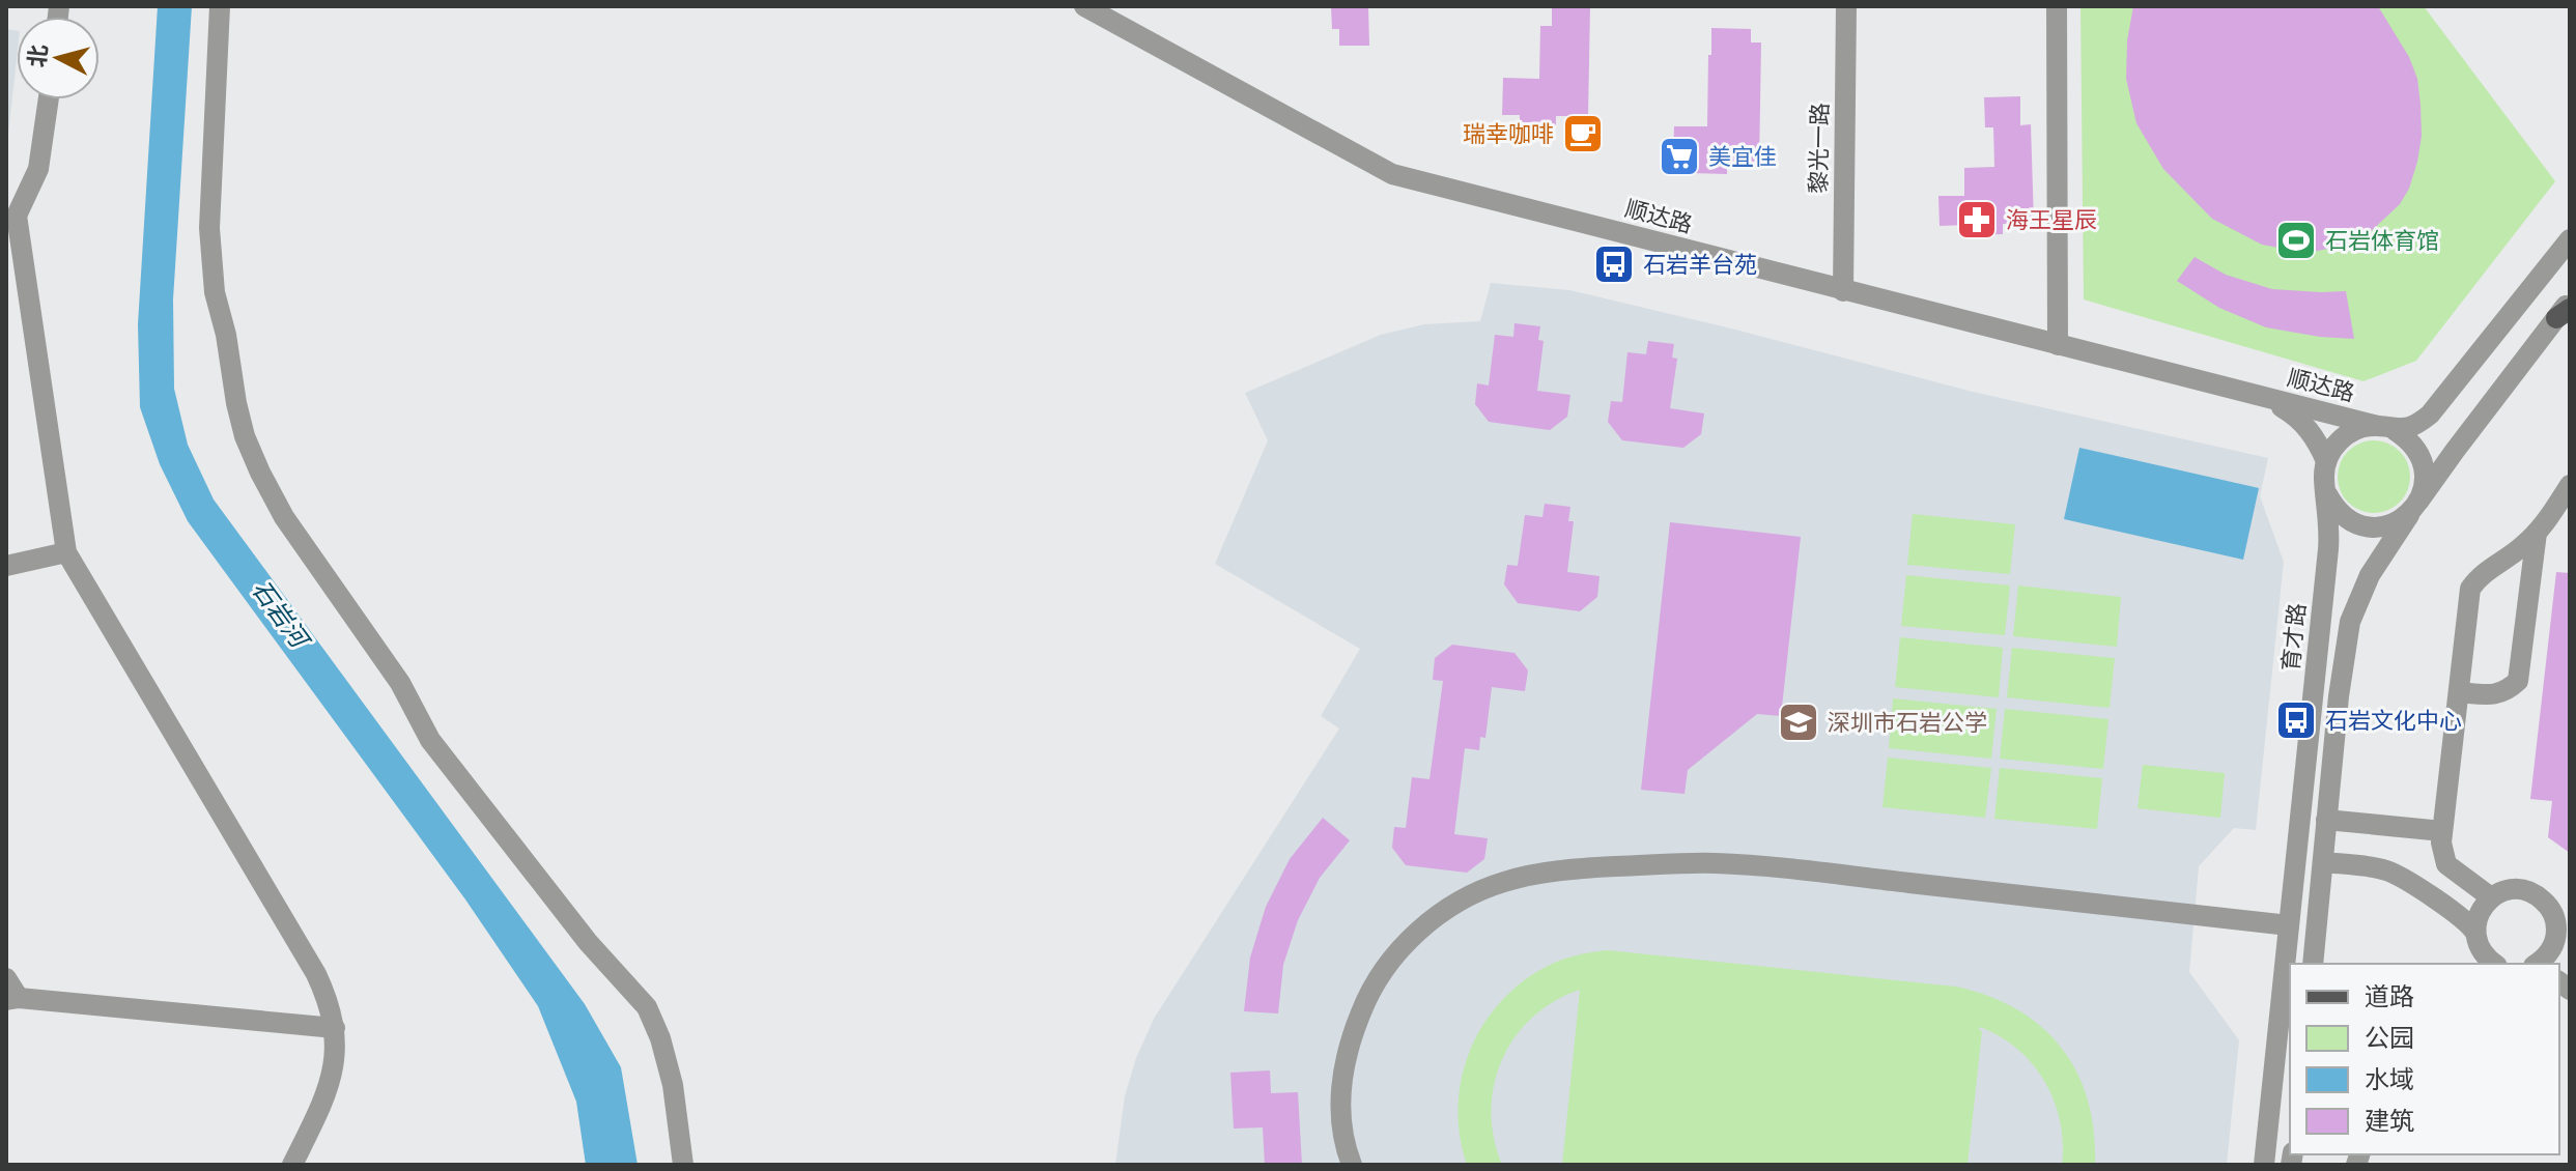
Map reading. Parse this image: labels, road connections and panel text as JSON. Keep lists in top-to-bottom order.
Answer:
{
  "streets": {
    "street": ["黎光一路", "顺达路", "育才路"]
  },
  "crossings": [
    ["黎光一路", "顺达路"],
    ["顺达路", "育才路"]
  ],
  "water": ["石岩河"],
  "places": {
    "cafe": ["瑞幸咖啡"],
    "supermarket": ["美宜佳"],
    "pharmacy": ["海王星辰"],
    "sports": ["石岩体育馆"],
    "bus stop": ["石岩羊台苑", "石岩文化中心"],
    "school or university": ["深圳市石岩公学"]
  },
  "legend": [
    "道路",
    "公园",
    "水域",
    "建筑"
  ],
  "north": "left"
}
